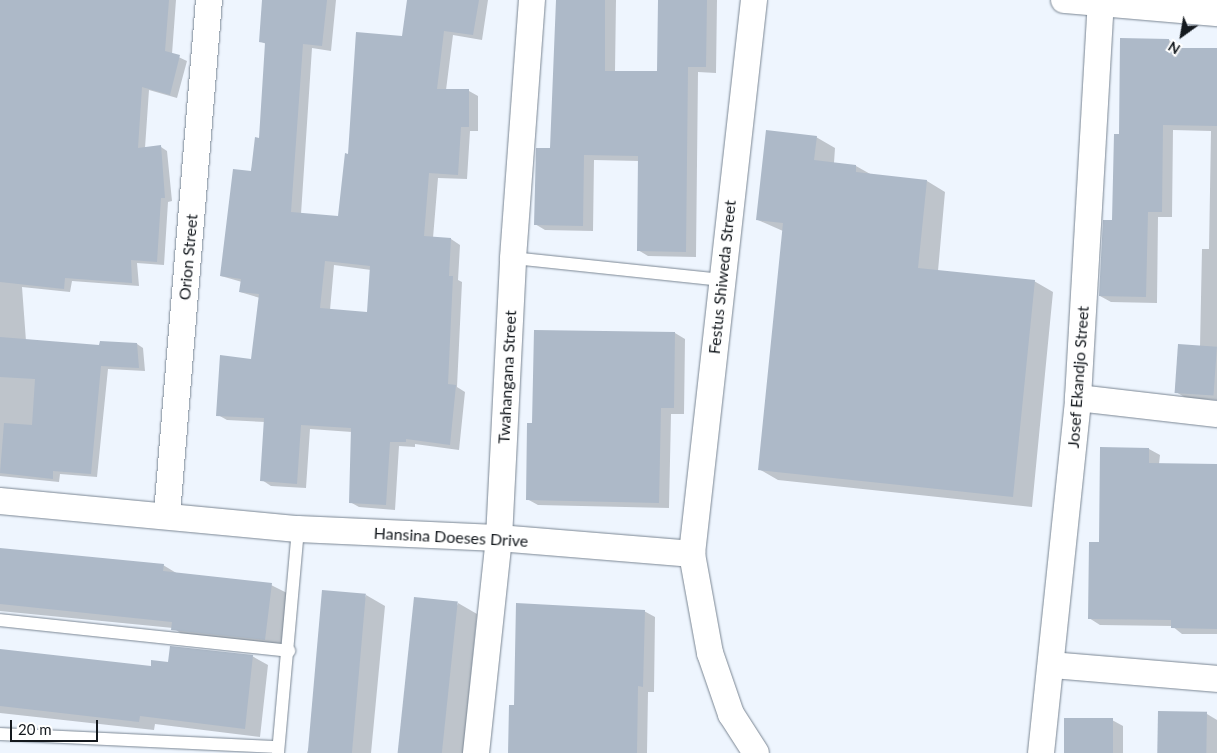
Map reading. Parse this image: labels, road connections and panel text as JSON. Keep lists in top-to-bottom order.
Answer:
{
  "streets": {
    "street": [
      "Orion Street",
      "Festus Shiweda Street",
      "Twahangana Street",
      "Josef Ekandjo Street",
      "Hansina Doeses Drive"
    ]
  },
  "crossings": [
    ["Orion Street", "Hansina Doeses Drive"],
    ["Festus Shiweda Street", "Hansina Doeses Drive"],
    ["Twahangana Street", "Hansina Doeses Drive"]
  ],
  "scale_bar": "20 m",
  "north": "bottom left"
}
